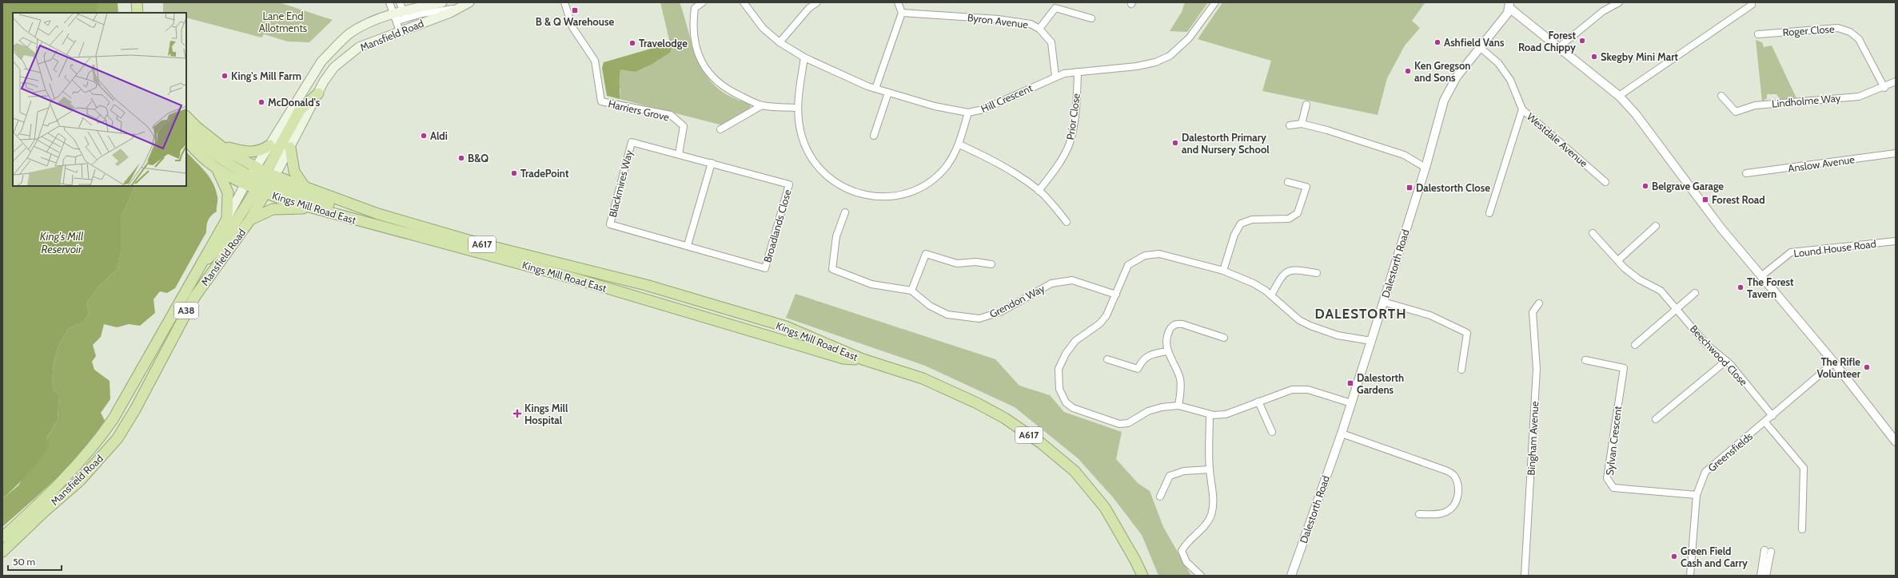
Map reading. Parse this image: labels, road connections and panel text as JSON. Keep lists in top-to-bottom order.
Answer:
{
  "streets": {
    "highway": [
      "Mansfield Road",
      "Kings Mill Road East",
      "A617",
      "A38"
    ],
    "street": [
      "Byron Avenue",
      "Roger Close",
      "Hill Crescent",
      "Lindholme Way",
      "Harriers Grove",
      "Prior Close",
      "Westdale Avenue",
      "Anslow Avenue",
      "Blackmires Way",
      "Broadlands Close",
      "Lound House Road",
      "Dalestorth Road",
      "Grendon Way",
      "Beechwood Close",
      "Bingham Avenue",
      "Sylvan Crescent",
      "Greensfields"
    ]
  },
  "crossings": [
    ["Byron Avenue", "Hill Crescent"],
    ["Roger Close", "Lindholme Way"],
    ["Mansfield Road", "Kings Mill Road East"],
    ["Mansfield Road", "A617"],
    ["Hill Crescent", "Prior Close"],
    ["Harriers Grove", "Broadlands Close"],
    ["Westdale Avenue", "Dalestorth Road"],
    ["Blackmires Way", "Broadlands Close"],
    ["Kings Mill Road East", "A617"],
    ["Beechwood Close", "Greensfields"],
    ["Sylvan Crescent", "Greensfields"]
  ],
  "districts": ["DALESTORTH"],
  "water": ["King's Mill Reservoir"],
  "parks": ["Lane End Allotments"],
  "places": {
    "transit": [
      "B & Q Warehouse",
      "Dalestorth Close",
      "Forest Road",
      "Dalestorth Gardens"
    ],
    "other": [
      "Forest Road Chippy",
      "Ashfield Vans",
      "Travelodge",
      "Skegby Mini Mart",
      "Ken Gregson and Sons",
      "King's Mill Farm",
      "McDonald's",
      "Aldi",
      "Dalestorth Primary and Nursery School",
      "B&Q",
      "TradePoint",
      "Belgrave Garage",
      "The Forest Tavern",
      "The Rifle Volunteer",
      "Green Field Cash and Carry"
    ],
    "health": ["Kings Mill Hospital"]
  },
  "scale_bar": "50 m"
}
